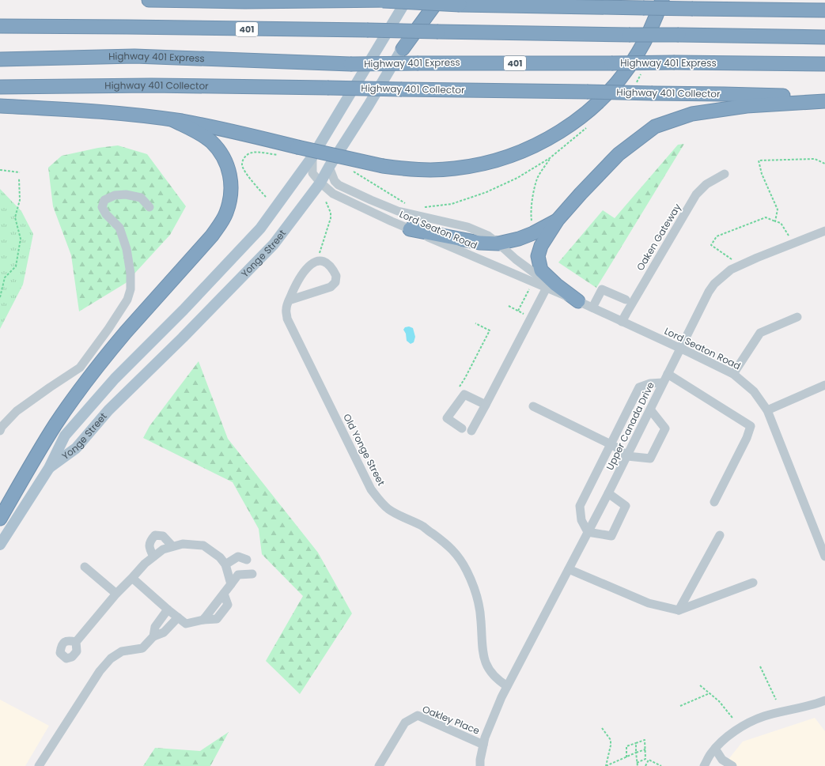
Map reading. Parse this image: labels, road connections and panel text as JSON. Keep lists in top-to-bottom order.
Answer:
{
  "streets": {
    "highway": ["401", "Highway 401 Express", "Highway 401 Collector"],
    "main road": ["Yonge Street"],
    "street": [
      "Lord Seaton Road",
      "Oaken Gateway",
      "Upper Canada Drive",
      "Old Yonge Street",
      "Oakley Place"
    ]
  },
  "crossings": [
    ["Lord Seaton Road", "Oaken Gateway"],
    ["Lord Seaton Road", "Yonge Street"],
    ["Lord Seaton Road", "Upper Canada Drive"],
    ["Upper Canada Drive", "Old Yonge Street"]
  ]
}
